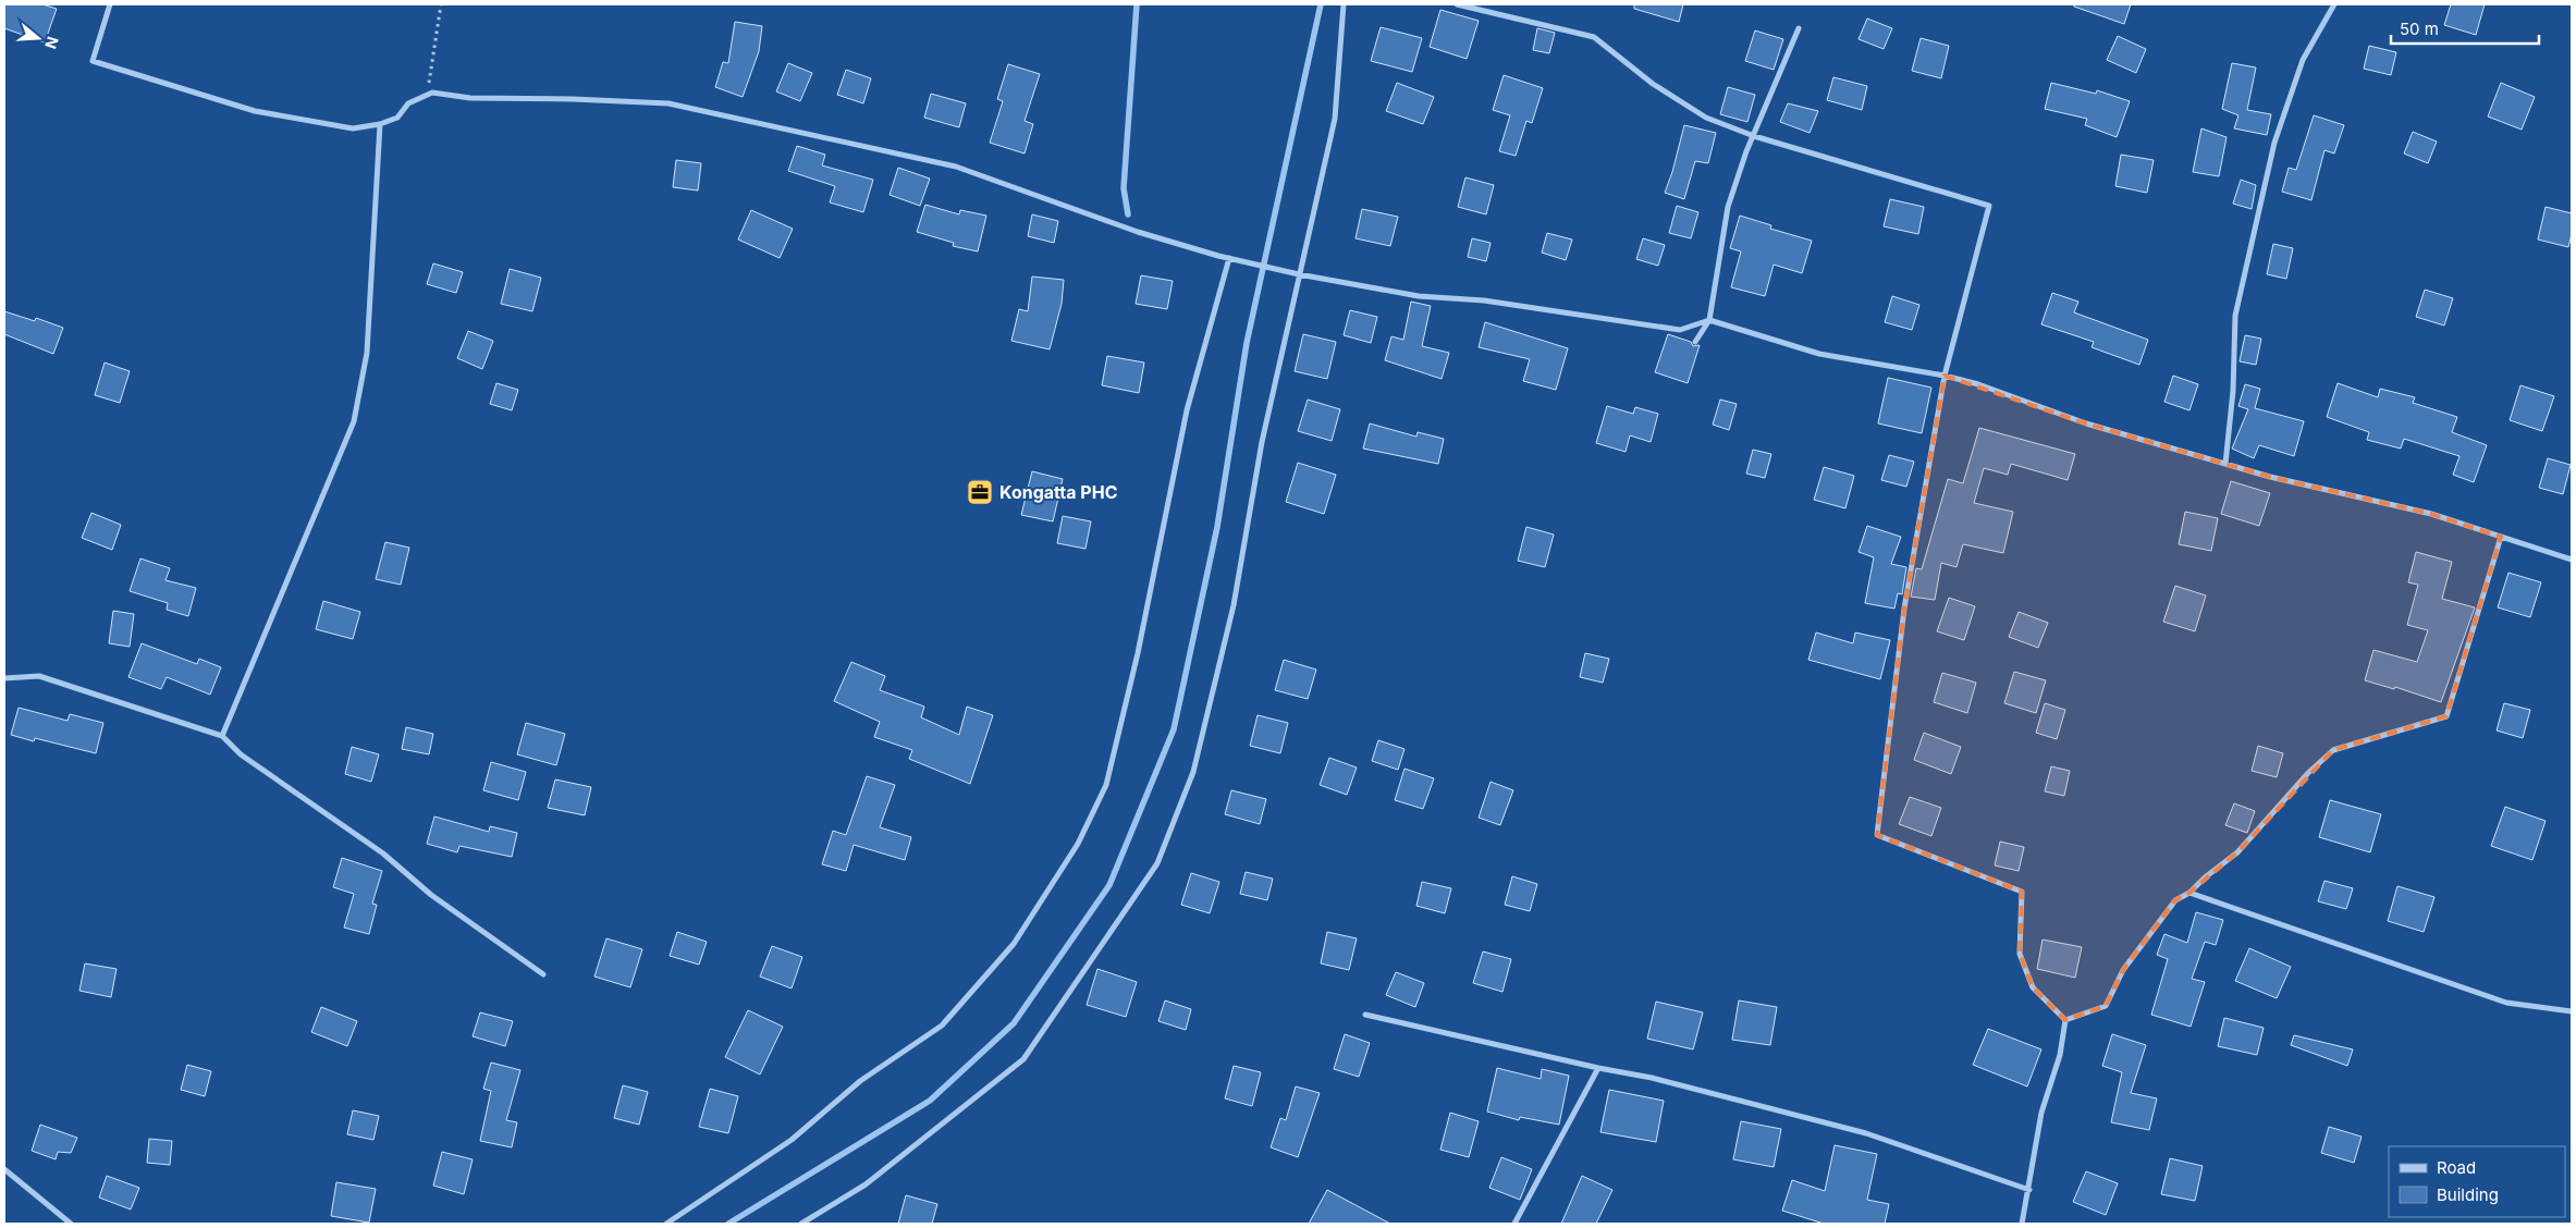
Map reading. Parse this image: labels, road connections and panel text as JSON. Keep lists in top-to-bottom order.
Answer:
{
  "places": {
    "office": ["Kongatta PHC"]
  },
  "legend": ["Road", "Building"],
  "scale_bar": "50 m",
  "north": "right"
}
